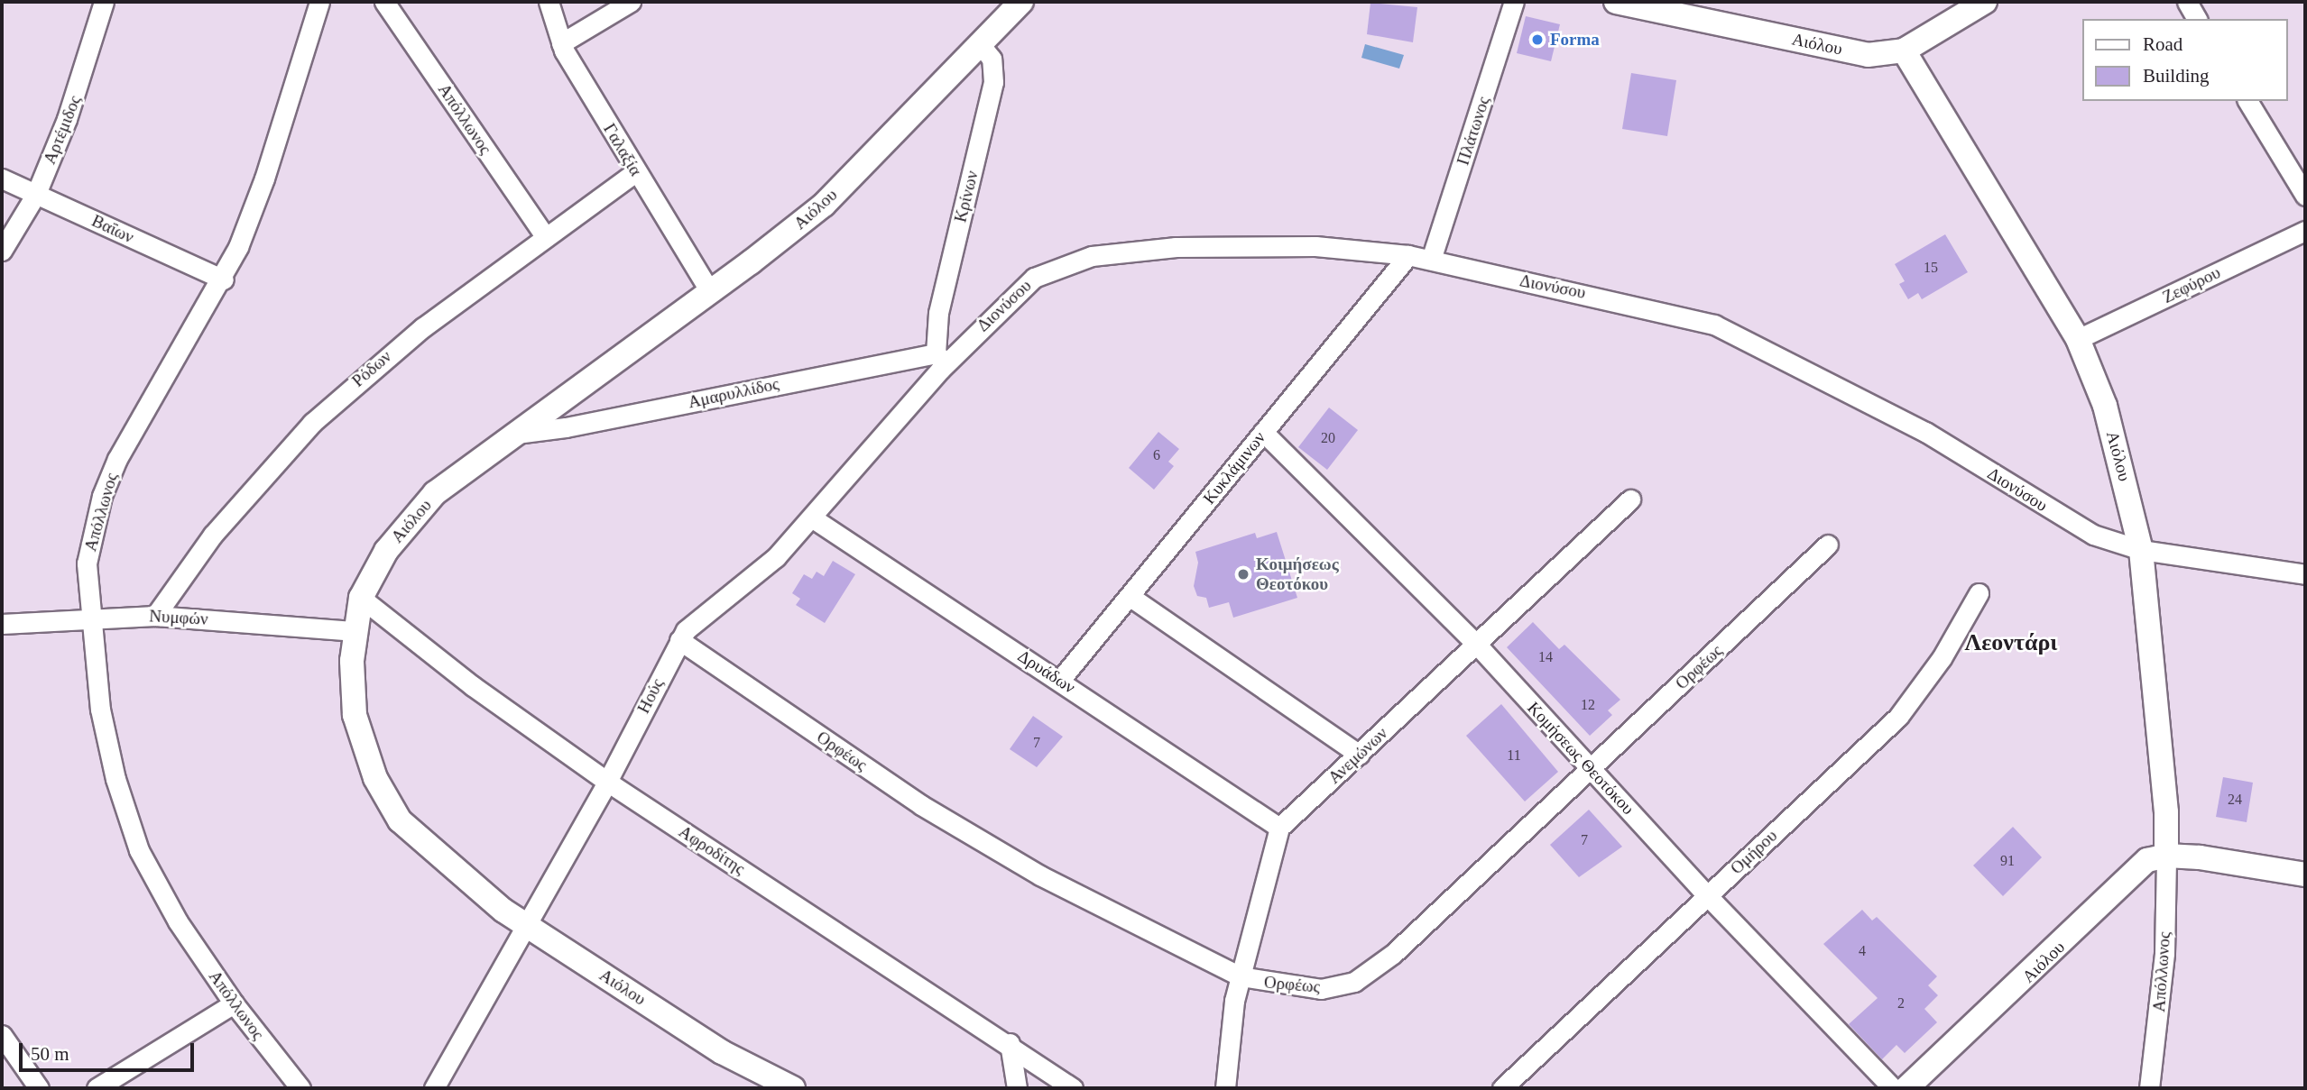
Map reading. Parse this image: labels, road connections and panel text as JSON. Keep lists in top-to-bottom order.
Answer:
{
  "streets": {
    "street": [
      "Αιόλου",
      "Απόλλωνος",
      "Αρτέμιδος",
      "Πλάτωνος",
      "Γαλαξία",
      "Κρίνων",
      "Βαΐων",
      "Ζεφύρου",
      "Διονύσου",
      "Ρόδων",
      "Αμαρυλλίδος",
      "Κυκλάμινων",
      "Νυμφών",
      "Ορφέως",
      "Δρυάδων",
      "Ηούς",
      "Ανεμώνων",
      "Κομήσεως Θεοτόκου",
      "Αφροδίτης",
      "Ομήρου"
    ]
  },
  "crossings": [
    ["Αιόλου", "Απόλλωνος"],
    ["Αιόλου", "Γαλαξία"],
    ["Αιόλου", "Κρίνων"],
    ["Αιόλου", "Ζεφύρου"],
    ["Αιόλου", "Διονύσου"],
    ["Αιόλου", "Αμαρυλλίδος"],
    ["Αιόλου", "Νυμφών"],
    ["Αιόλου", "Ηούς"],
    ["Αιόλου", "Αφροδίτης"],
    ["Απόλλωνος", "Βαΐων"],
    ["Απόλλωνος", "Ρόδων"],
    ["Απόλλωνος", "Νυμφών"],
    ["Αρτέμιδος", "Βαΐων"],
    ["Πλάτωνος", "Διονύσου"],
    ["Γαλαξία", "Ρόδων"],
    ["Κρίνων", "Διονύσου"],
    ["Κρίνων", "Αμαρυλλίδος"],
    ["Κρίνων", "Ηούς"],
    ["Διονύσου", "Αμαρυλλίδος"],
    ["Διονύσου", "Κυκλάμινων"],
    ["Διονύσου", "Ηούς"],
    ["Ρόδων", "Νυμφών"],
    ["Αμαρυλλίδος", "Ηούς"],
    ["Κυκλάμινων", "Δρυάδων"],
    ["Κυκλάμινων", "Κομήσεως Θεοτόκου"],
    ["Ορφέως", "Ηούς"],
    ["Ορφέως", "Κομήσεως Θεοτόκου"],
    ["Δρυάδων", "Ηούς"],
    ["Δρυάδων", "Ανεμώνων"],
    ["Ηούς", "Αφροδίτης"],
    ["Ανεμώνων", "Κομήσεως Θεοτόκου"],
    ["Κομήσεως Θεοτόκου", "Ομήρου"]
  ],
  "districts": ["Λεοντάρι"],
  "places": ["Forma", "Κοιμήσεως Θεοτόκου"],
  "house_numbers": [
    "15",
    "20",
    "6",
    "14",
    "12",
    "7",
    "11",
    "24",
    "7",
    "91",
    "4",
    "2"
  ],
  "legend": ["Road", "Building"],
  "scale_bar": "50 m"
}
